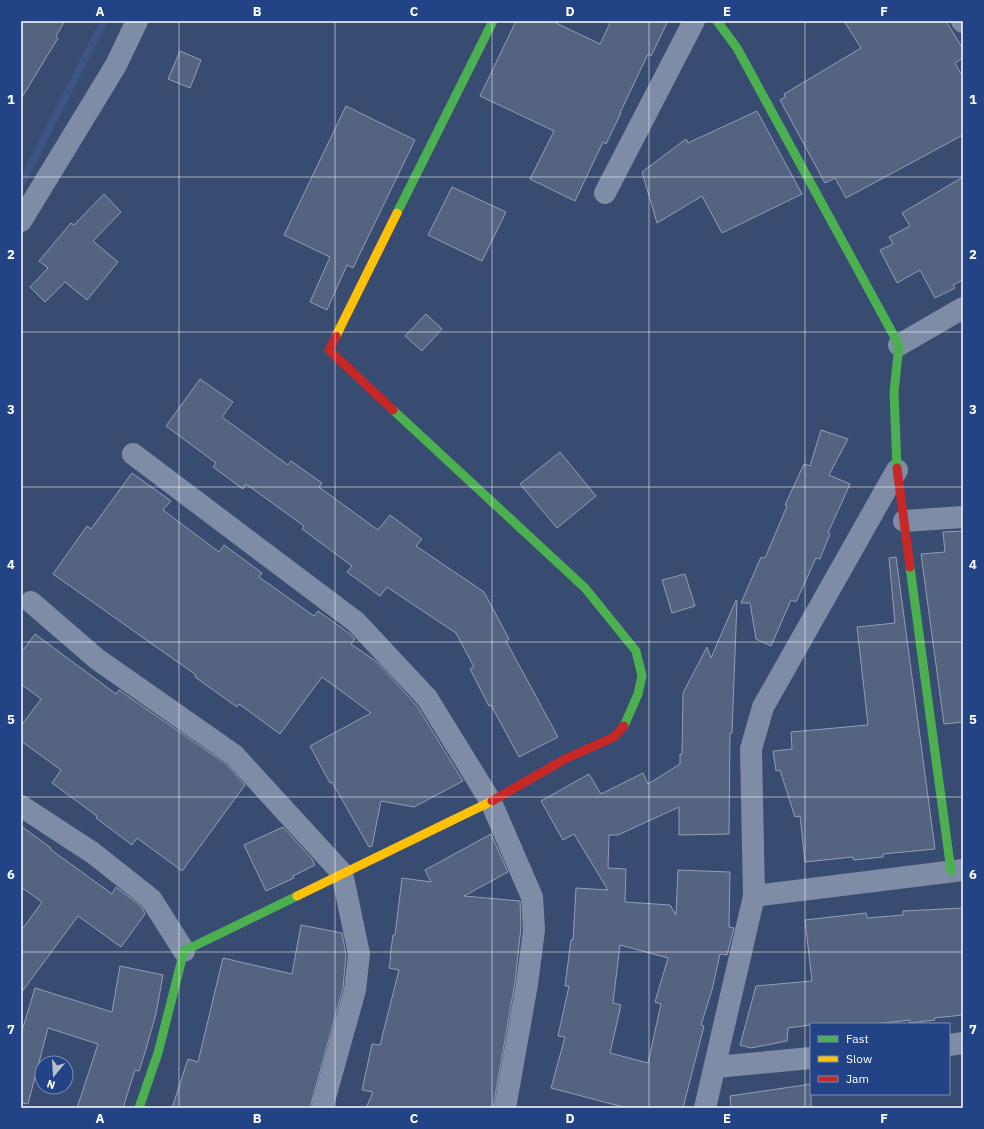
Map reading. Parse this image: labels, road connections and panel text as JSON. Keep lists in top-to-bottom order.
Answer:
{
  "legend": ["Fast", "Slow", "Jam"],
  "north": "bottom",
  "grid": {
    "columns": [
      "A",
      "B",
      "C",
      "D",
      "E",
      "F"
    ],
    "rows": [
      "1",
      "2",
      "3",
      "4",
      "5",
      "6",
      "7"
    ]
  }
}
